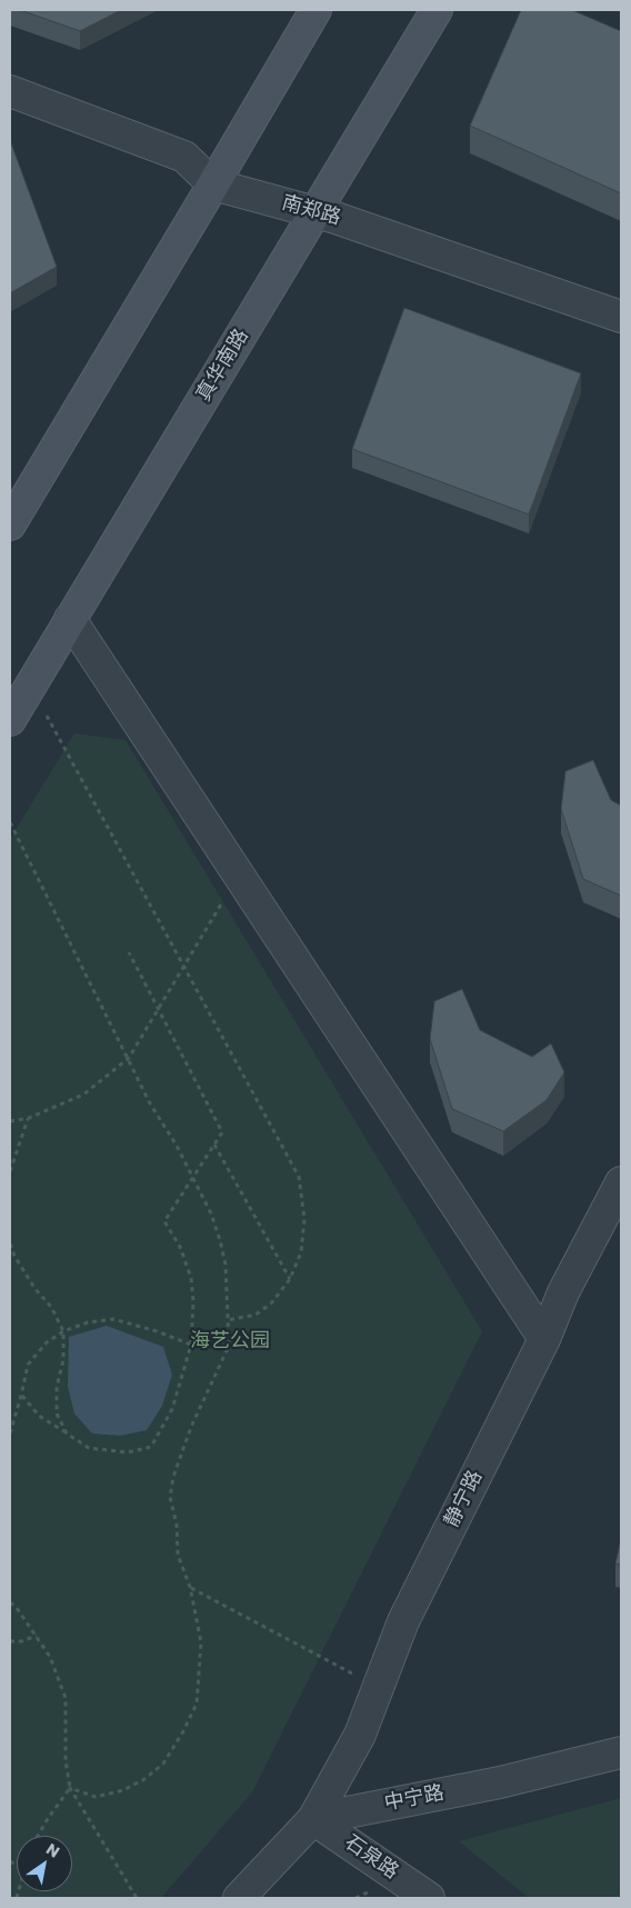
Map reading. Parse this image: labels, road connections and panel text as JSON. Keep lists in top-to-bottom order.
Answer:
{
  "streets": {
    "main road": ["真华南路"],
    "street": [
      "南郑路",
      "静宁路",
      "中宁路",
      "石泉路"
    ]
  },
  "crossings": [
    ["南郑路", "真华南路"],
    ["静宁路", "中宁路"],
    ["静宁路", "石泉路"],
    ["中宁路", "石泉路"]
  ],
  "parks": ["海艺公园"],
  "north": "top right"
}
